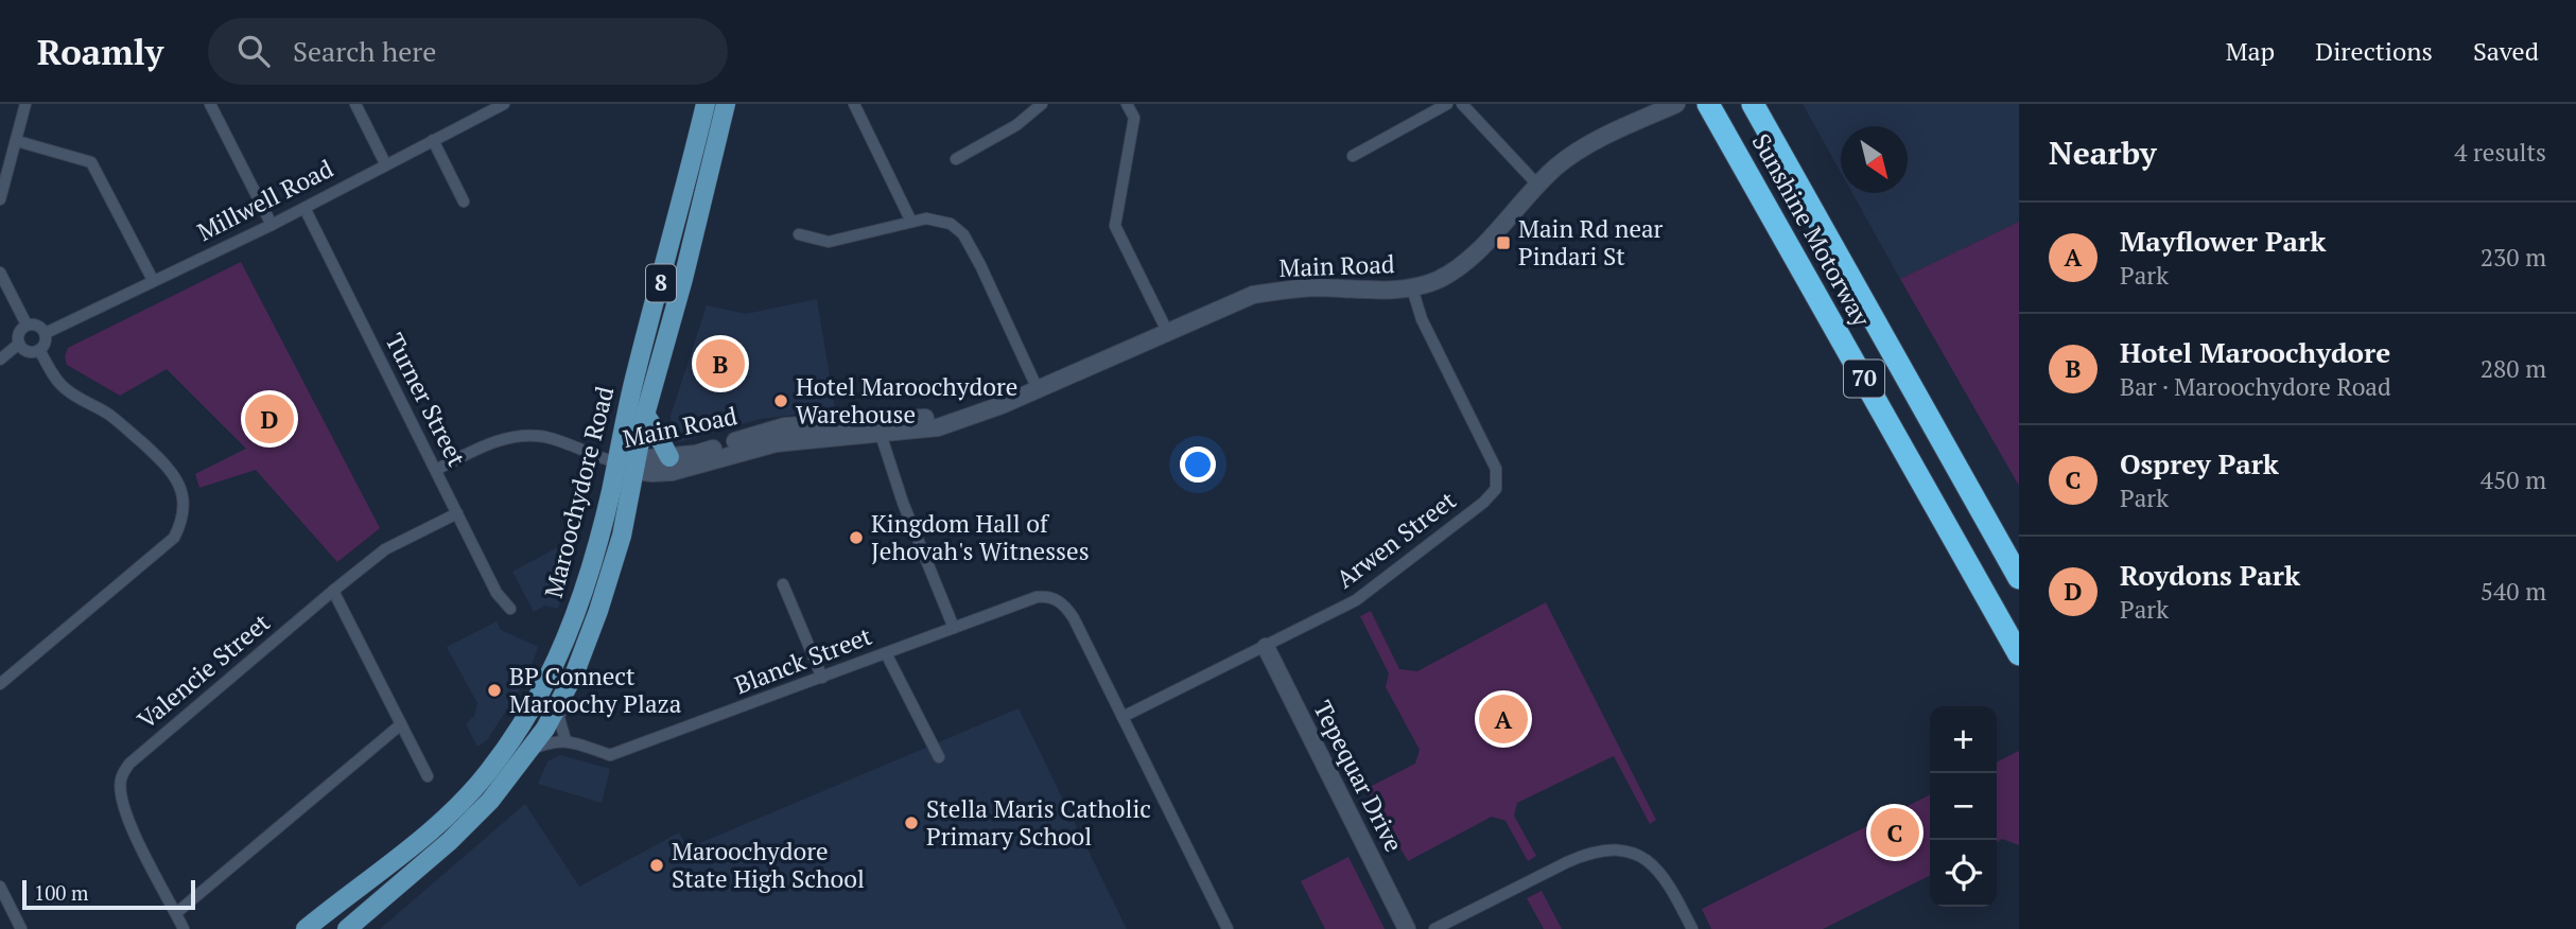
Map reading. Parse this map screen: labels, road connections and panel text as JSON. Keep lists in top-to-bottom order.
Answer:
{
  "streets": {
    "highway": ["Sunshine Motorway", "70"],
    "main road": [
      "Main Road",
      "8",
      "Maroochydore Road",
      "Tepequar Drive"
    ],
    "street": [
      "Millwell Road",
      "Turner Street",
      "Arwen Street",
      "Blanck Street",
      "Valencie Street"
    ]
  },
  "crossings": [
    ["Millwell Road", "Turner Street"],
    ["Main Road", "Maroochydore Road"],
    ["Main Road", "Arwen Street"],
    ["Turner Street", "Valencie Street"],
    ["Arwen Street", "Blanck Street"],
    ["Arwen Street", "Tepequar Drive"]
  ],
  "places": {
    "transit": ["Main Rd near Pindari St"],
    "other": [
      "Hotel Maroochydore Warehouse",
      "Kingdom Hall of Jehovah's Witnesses",
      "BP Connect Maroochy Plaza",
      "Stella Maris Catholic Primary School",
      "Maroochydore State High School"
    ]
  },
  "scale_bar": "100 m",
  "north": "bottom right",
  "page": {
    "header": "Roamly",
    "search": "Search here",
    "nav": ["Map", "Directions", "Saved"],
    "heading": ["Nearby", "4 results"],
    "list": [
      {
        "mark": "A",
        "name": "Mayflower Park",
        "note": "Park",
        "value": "230 m"
      },
      {
        "mark": "B",
        "name": "Hotel Maroochydore",
        "note": "Bar · Maroochydore Road",
        "value": "280 m"
      },
      {
        "mark": "C",
        "name": "Osprey Park",
        "note": "Park",
        "value": "450 m"
      },
      {
        "mark": "D",
        "name": "Roydons Park",
        "note": "Park",
        "value": "540 m"
      }
    ],
    "pins": [
      "B",
      "D",
      "A",
      "C"
    ],
    "map_buttons": ["+", "−"],
    "scale": "100 m"
  }
}
